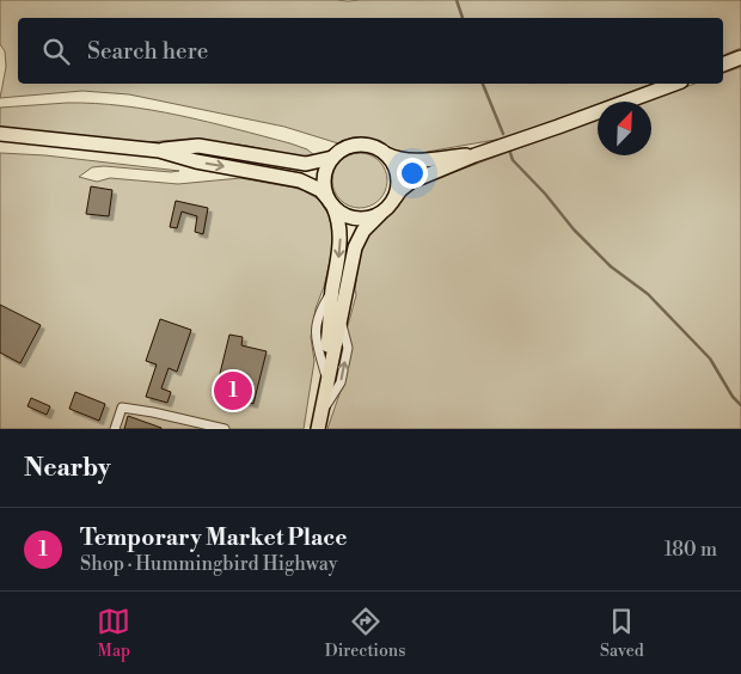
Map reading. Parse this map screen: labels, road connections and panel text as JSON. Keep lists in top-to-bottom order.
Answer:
{
  "north": "top right",
  "page": {
    "search": "Search here",
    "pins": "1",
    "heading": "Nearby",
    "list": [
      {
        "mark": "1",
        "name": "Temporary Market Place",
        "note": "Shop · Hummingbird Highway",
        "value": "180 m"
      }
    ],
    "nav": ["Map", "Directions", "Saved"]
  }
}
